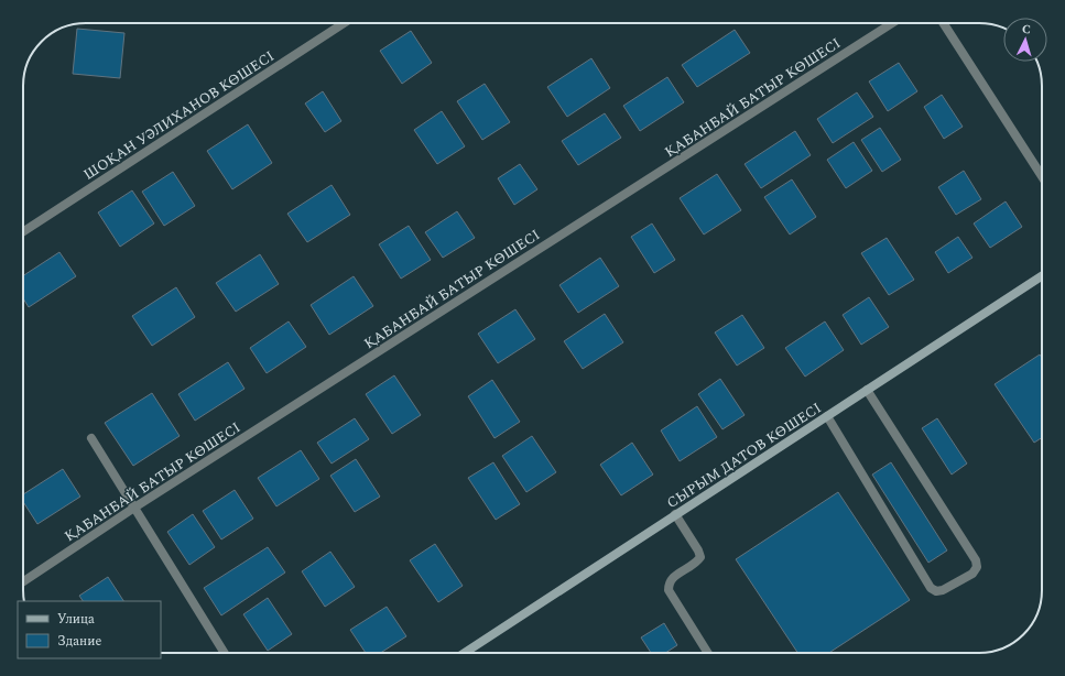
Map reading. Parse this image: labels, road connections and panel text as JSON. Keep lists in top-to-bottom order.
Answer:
{
  "streets": {
    "main road": ["СЫРЫМ ДАТОВ КӨШЕСІ"],
    "street": ["ҚАБАНБАЙ БАТЫР КӨШЕСІ", "ШОҚАН УӘЛИХАНОВ КӨШЕСІ"]
  },
  "legend": ["Улица", "Здание"],
  "north": "top"
}
